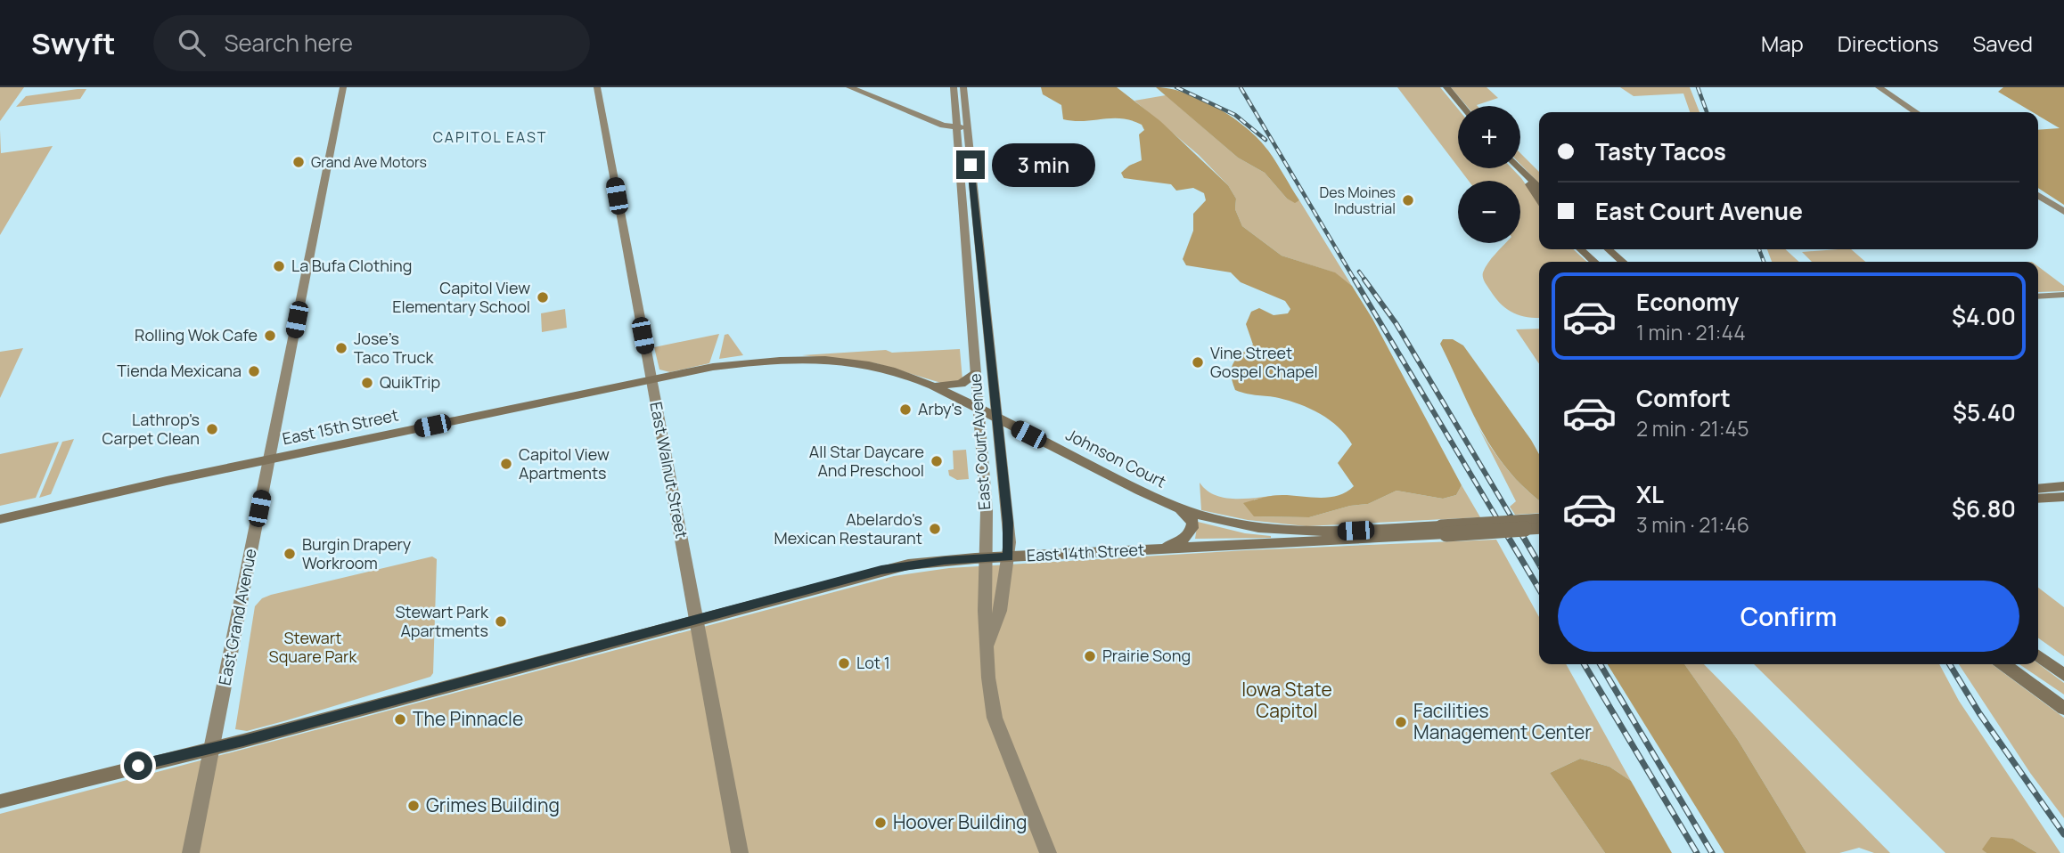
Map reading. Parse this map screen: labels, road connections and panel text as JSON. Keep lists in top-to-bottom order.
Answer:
{
  "streets": {
    "main road": ["East 15th Street", "Johnson Court", "East 14th Street"],
    "street": ["East Court Avenue", "East Walnut Street", "East Grand Avenue"]
  },
  "crossings": [
    ["East 15th Street", "Johnson Court"],
    ["East 15th Street", "East Walnut Street"],
    ["East 15th Street", "East Grand Avenue"],
    ["East Court Avenue", "Johnson Court"],
    ["East Court Avenue", "East 14th Street"],
    ["East Walnut Street", "East 14th Street"],
    ["East 14th Street", "East Grand Avenue"]
  ],
  "districts": ["CAPITOL EAST"],
  "parks": ["Stewart Square Park", "Iowa State Capitol"],
  "places": [
    "Grand Ave Motors",
    "Des Moines Industrial",
    "La Bufa Clothing",
    "Capitol View Elementary School",
    "Rolling Wok Cafe",
    "Jose’s Taco Truck",
    "Vine Street Gospel Chapel",
    "Tienda Mexicana",
    "QuikTrip",
    "Arby's",
    "Lathrop's Carpet Clean",
    "All Star Daycare And Preschool",
    "Capitol View Apartments",
    "Abelardo's Mexican Restaurant",
    "Burgin Drapery Workroom",
    "Stewart Park Apartments",
    "Prairie Song",
    "Lot 1",
    "The Pinnacle",
    "Facilities Management Center",
    "Grimes Building",
    "Hoover Building"
  ],
  "page": {
    "header": "Swyft",
    "search": "Search here",
    "nav": ["Map", "Directions", "Saved"],
    "map_buttons": ["+", "−"],
    "banner": ["Tasty Tacos", "East Court Avenue"],
    "bubble": "3 min",
    "list": [
      {
        "name": "Economy",
        "note": "1 min · 21:44",
        "value": "$4.00"
      },
      {
        "name": "Comfort",
        "note": "2 min · 21:45",
        "value": "$5.40"
      },
      {
        "name": "XL",
        "note": "3 min · 21:46",
        "value": "$6.80"
      }
    ],
    "buttons": "Confirm"
  }
}
